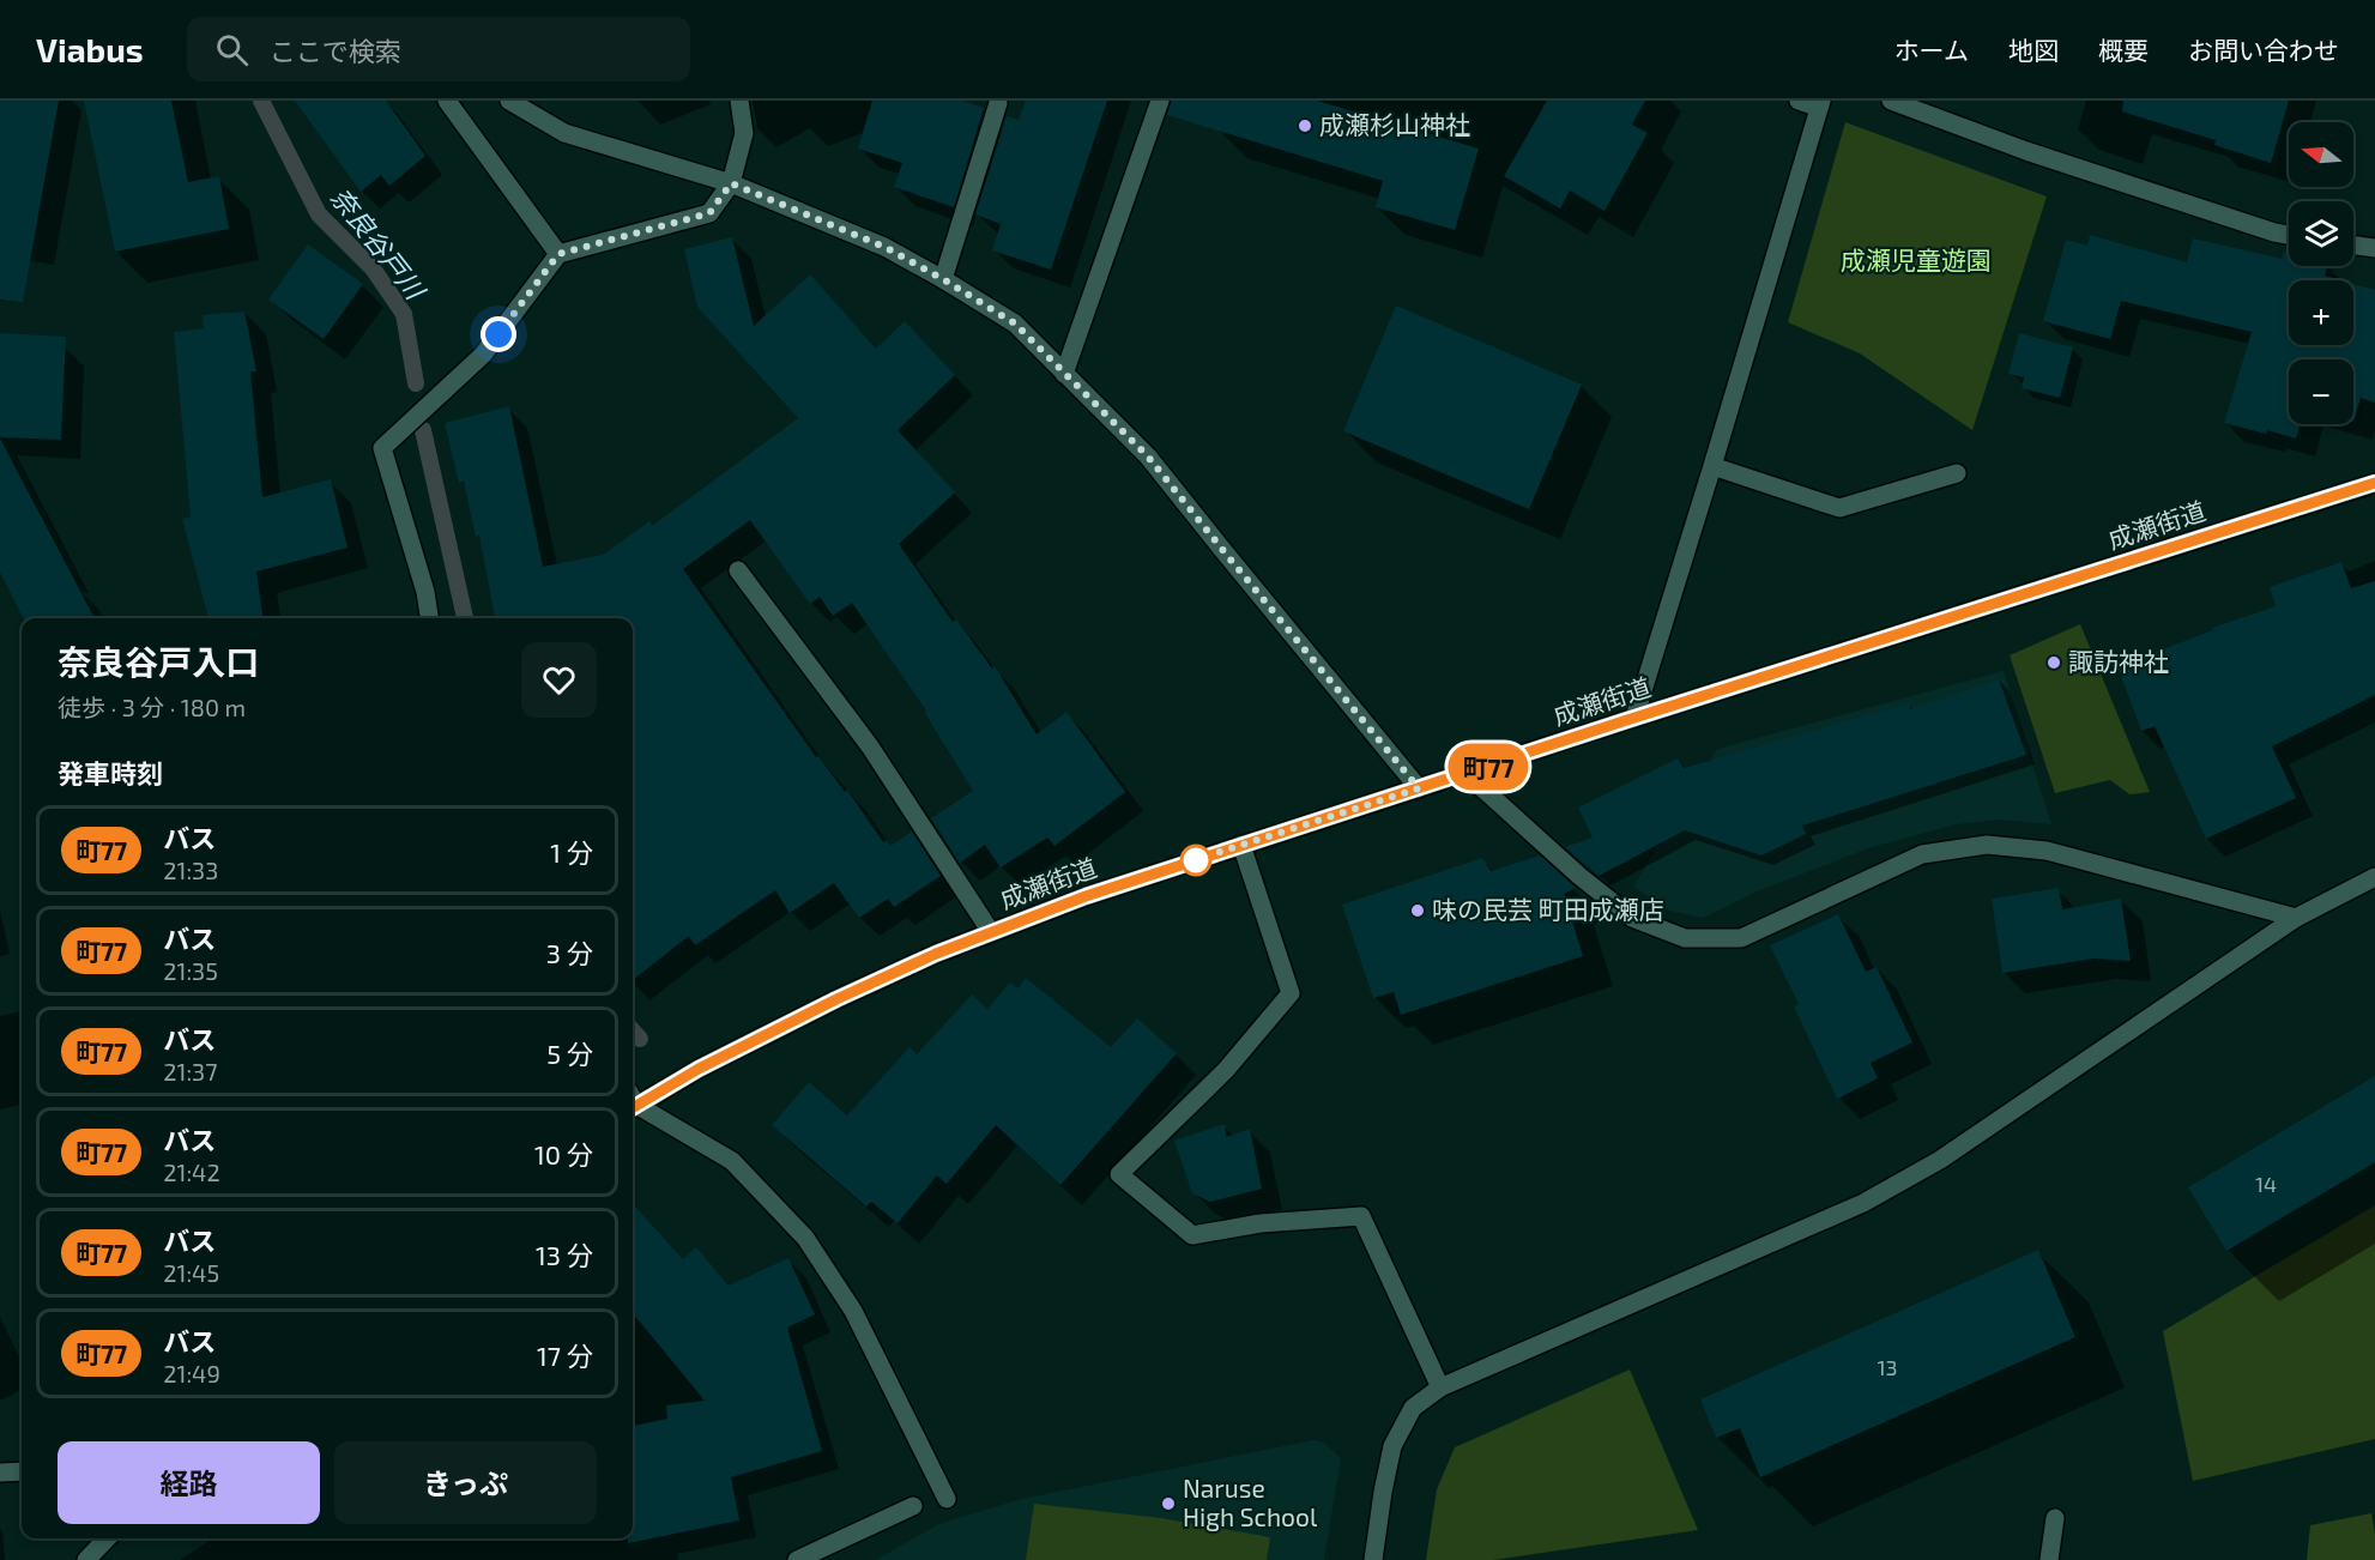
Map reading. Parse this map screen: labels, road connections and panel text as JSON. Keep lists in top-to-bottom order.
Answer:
{
  "streets": {
    "street": ["成瀬街道"]
  },
  "water": ["奈良谷戸川"],
  "parks": ["成瀬児童遊園"],
  "places": [
    "成瀬杉山神社",
    "諏訪神社",
    "味の民芸 町田成瀬店",
    "Naruse High School"
  ],
  "lines": ["bus line 町77"],
  "house_numbers": ["14", "13"],
  "north": "left",
  "page": {
    "header": "Viabus",
    "search": "ここで検索",
    "nav": [
      "ホーム",
      "地図",
      "概要",
      "お問い合わせ"
    ],
    "on_map": "町77",
    "map_buttons": ["+", "−"],
    "heading": [
      ["奈良谷戸入口", "徒歩 · 3 分 · 180 m"],
      "発車時刻"
    ],
    "list": [
      {
        "mark": "町77",
        "name": "バス",
        "note": "21:33",
        "value": "1 分"
      },
      {
        "mark": "町77",
        "name": "バス",
        "note": "21:35",
        "value": "3 分"
      },
      {
        "mark": "町77",
        "name": "バス",
        "note": "21:37",
        "value": "5 分"
      },
      {
        "mark": "町77",
        "name": "バス",
        "note": "21:42",
        "value": "10 分"
      },
      {
        "mark": "町77",
        "name": "バス",
        "note": "21:45",
        "value": "13 分"
      },
      {
        "mark": "町77",
        "name": "バス",
        "note": "21:49",
        "value": "17 分"
      }
    ],
    "buttons": ["経路", "きっぷ"]
  }
}
